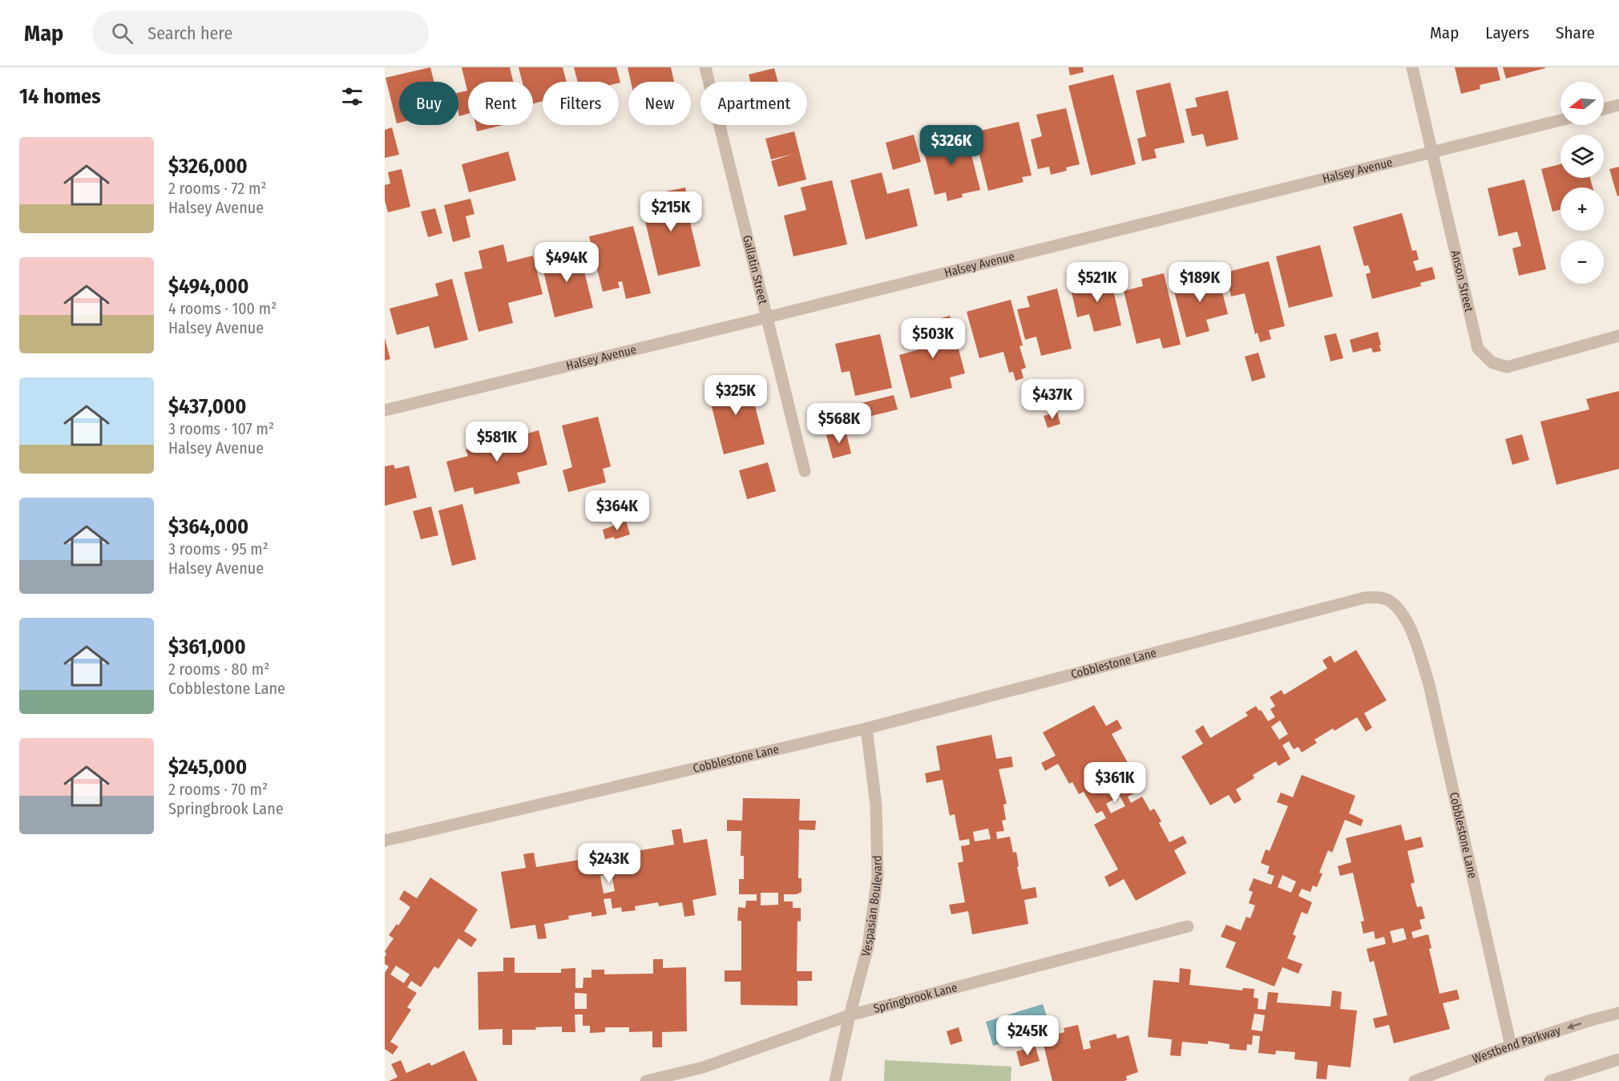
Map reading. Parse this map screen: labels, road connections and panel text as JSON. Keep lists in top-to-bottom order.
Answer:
{
  "streets": {
    "street": [
      "Halsey Avenue",
      "Gallatin Street",
      "Anson Street",
      "Cobblestone Lane",
      "Vespasian Boulevard",
      "Springbrook Lane",
      "Westbend Parkway"
    ]
  },
  "crossings": [
    ["Halsey Avenue", "Gallatin Street"],
    ["Halsey Avenue", "Anson Street"],
    ["Cobblestone Lane", "Vespasian Boulevard"],
    ["Cobblestone Lane", "Westbend Parkway"],
    ["Vespasian Boulevard", "Springbrook Lane"]
  ],
  "north": "left",
  "page": {
    "header": "Map",
    "search": "Search here",
    "nav": ["Map", "Layers", "Share"],
    "heading": "14 homes",
    "map_buttons": ["+", "−"],
    "chip": [
      "Buy",
      "Rent",
      "Filters",
      "New",
      "Apartment"
    ],
    "list": [
      {
        "name": "$326,000",
        "note": "2 rooms · 72 m² · Halsey Avenue"
      },
      {
        "name": "$494,000",
        "note": "4 rooms · 100 m² · Halsey Avenue"
      },
      {
        "name": "$437,000",
        "note": "3 rooms · 107 m² · Halsey Avenue"
      },
      {
        "name": "$364,000",
        "note": "3 rooms · 95 m² · Halsey Avenue"
      },
      {
        "name": "$361,000",
        "note": "2 rooms · 80 m² · Cobblestone Lane"
      },
      {
        "name": "$245,000",
        "note": "2 rooms · 70 m² · Springbrook Lane"
      }
    ],
    "price": [
      "$326K",
      "$215K",
      "$494K",
      "$521K",
      "$189K",
      "$503K",
      "$325K",
      "$437K",
      "$568K",
      "$581K",
      "$364K",
      "$361K",
      "$243K",
      "$245K"
    ]
  }
}
